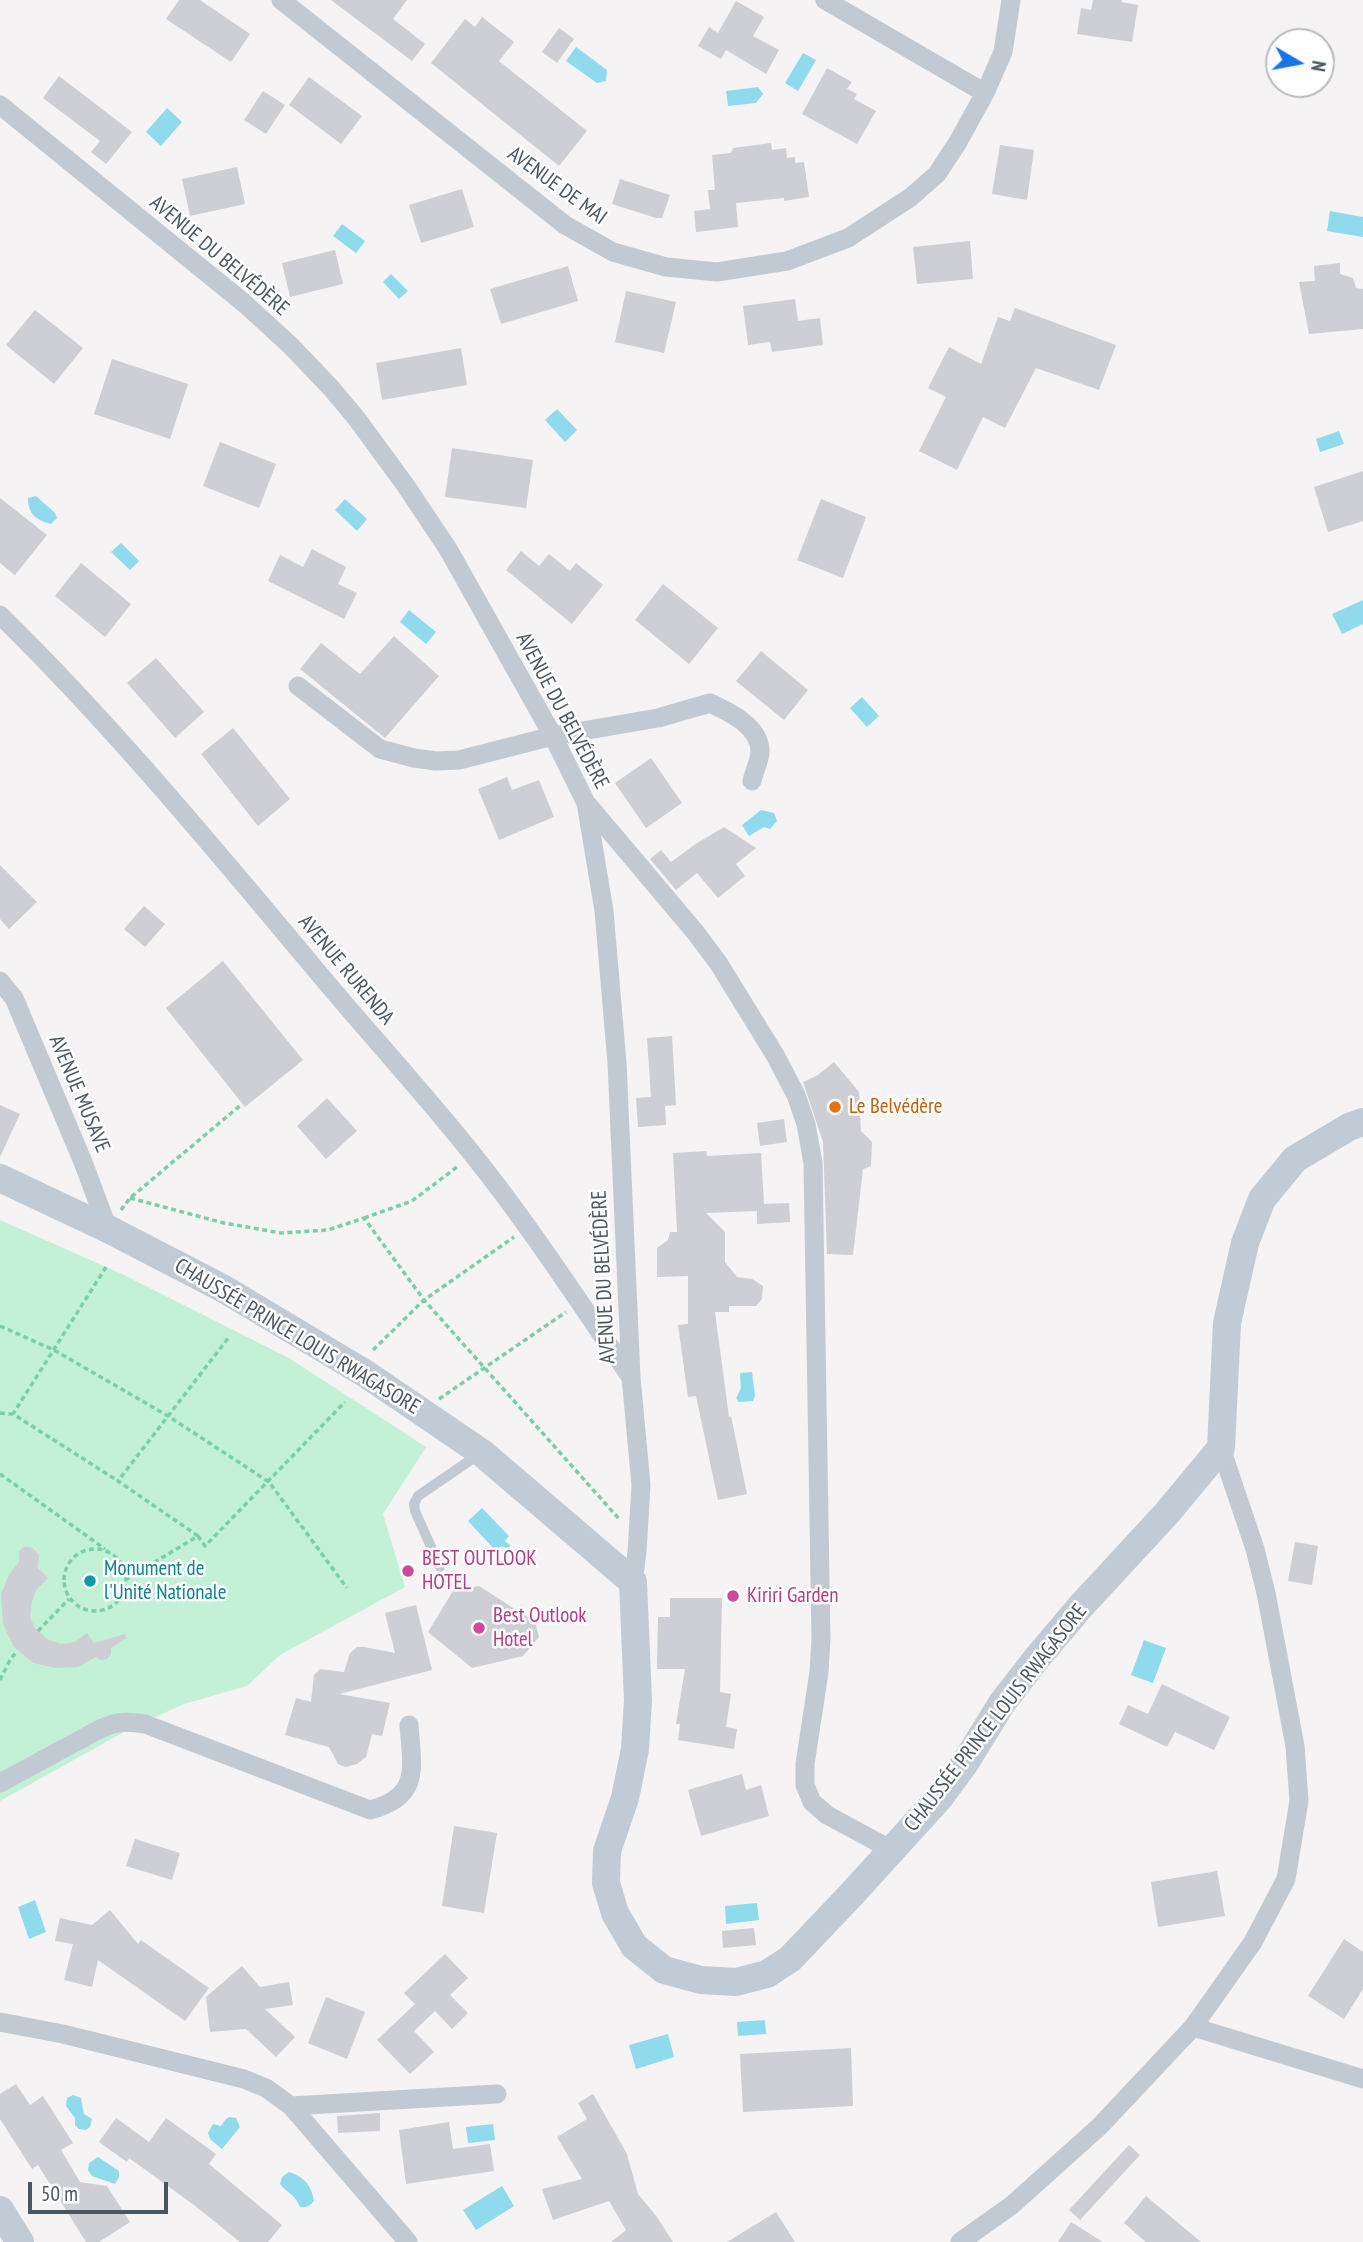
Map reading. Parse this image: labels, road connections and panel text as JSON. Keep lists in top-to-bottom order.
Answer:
{
  "streets": {
    "street": [
      "AVENUE DE MAI",
      "AVENUE DU BELVÉDÈRE",
      "AVENUE RURENDA",
      "AVENUE MUSAVE",
      "CHAUSSÉE PRINCE LOUIS RWAGASORE"
    ]
  },
  "crossings": [
    ["AVENUE DU BELVÉDÈRE", "AVENUE RURENDA"],
    ["AVENUE DU BELVÉDÈRE", "CHAUSSÉE PRINCE LOUIS RWAGASORE"],
    ["AVENUE MUSAVE", "CHAUSSÉE PRINCE LOUIS RWAGASORE"]
  ],
  "places": [
    "Le Belvédère",
    "BEST OUTLOOK HOTEL",
    "Monument de l'Unité Nationale",
    "Kiriri Garden",
    "Best Outlook Hotel"
  ],
  "scale_bar": "50 m",
  "north": "right"
}
